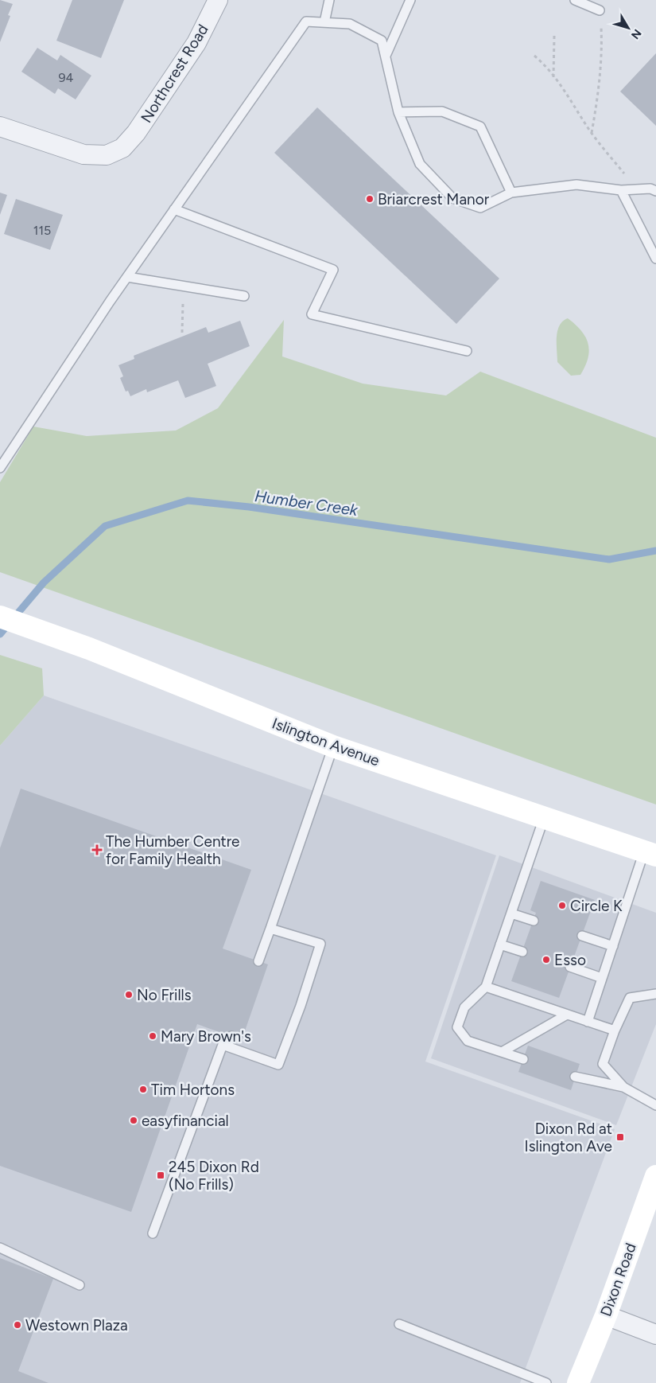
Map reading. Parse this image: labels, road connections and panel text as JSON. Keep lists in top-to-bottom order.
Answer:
{
  "streets": {
    "main road": ["Islington Avenue", "Dixon Road"],
    "street": ["Northcrest Road"]
  },
  "water": ["Humber Creek"],
  "places": {
    "other": [
      "Briarcrest Manor",
      "Circle K",
      "Esso",
      "No Frills",
      "Mary Brown's",
      "Tim Hortons",
      "easyfinancial",
      "Westown Plaza"
    ],
    "health": ["The Humber Centre for Family Health"],
    "transit": ["Dixon Rd at Islington Ave", "245 Dixon Rd (No Frills)"]
  },
  "house_numbers": ["94", "115"],
  "north": "bottom right"
}
